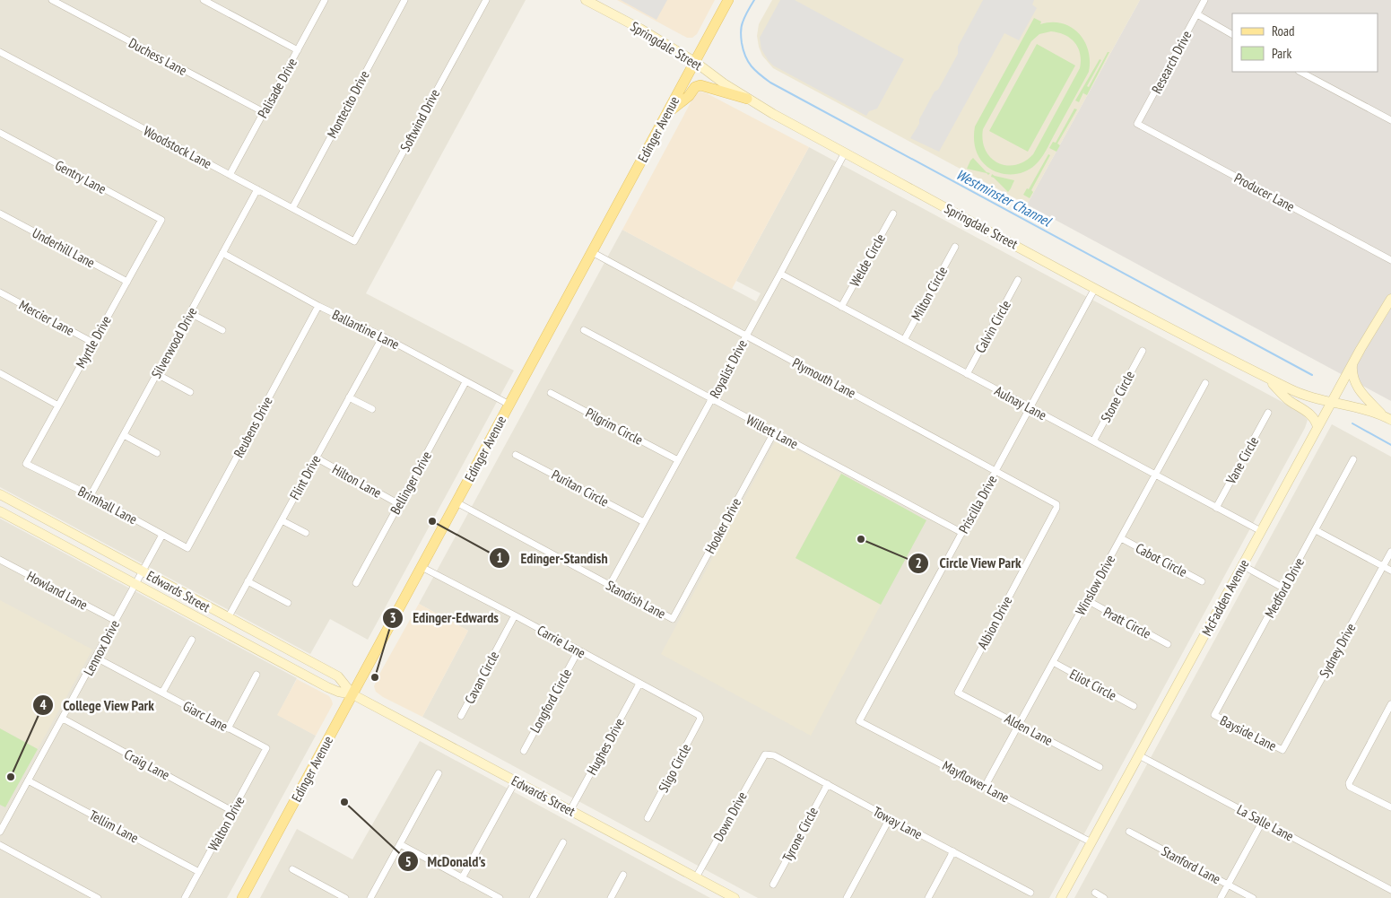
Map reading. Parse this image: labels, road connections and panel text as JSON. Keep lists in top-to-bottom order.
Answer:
{
  "streets": {
    "main road": [
      "Springdale Street",
      "Edinger Avenue",
      "Edwards Street",
      "McFadden Avenue"
    ],
    "street": [
      "Duchess Lane",
      "Research Drive",
      "Palisade Drive",
      "Montecito Drive",
      "Softwind Drive",
      "Woodstock Lane",
      "Gentry Lane",
      "Producer Lane",
      "Underhill Lane",
      "Welde Circle",
      "Milton Circle",
      "Mercier Lane",
      "Calvin Circle",
      "Ballantine Lane",
      "Myrtle Drive",
      "Silverwood Drive",
      "Royalist Drive",
      "Plymouth Lane",
      "Stone Circle",
      "Aulnay Lane",
      "Pilgrim Circle",
      "Reubens Drive",
      "Willett Lane",
      "Vane Circle",
      "Flint Drive",
      "Hilton Lane",
      "Bellinger Drive",
      "Puritan Circle",
      "Priscilla Drive",
      "Brimhall Lane",
      "Hooker Drive",
      "Cabot Circle",
      "Winslow Drive",
      "Medford Drive",
      "Howland Lane",
      "Standish Lane",
      "Albion Drive",
      "Pratt Circle",
      "Carrie Lane",
      "Lennox Drive",
      "Sydney Drive",
      "Cavan Circle",
      "Eliot Circle",
      "Longford Circle",
      "Giarc Lane",
      "Alden Lane",
      "Bayside Lane",
      "Hughes Drive",
      "Craig Lane",
      "Sligo Circle",
      "Mayflower Lane",
      "Down Drive",
      "Toway Lane",
      "La Salle Lane",
      "Walton Drive",
      "Tellim Lane",
      "Tyrone Circle",
      "Stanford Lane"
    ]
  },
  "crossings": [
    ["Springdale Street", "Edinger Avenue"],
    ["Springdale Street", "Royalist Drive"],
    ["Springdale Street", "Priscilla Drive"],
    ["Springdale Street", "McFadden Avenue"],
    ["Duchess Lane", "Palisade Drive"],
    ["Research Drive", "Producer Lane"],
    ["Palisade Drive", "Woodstock Lane"],
    ["Montecito Drive", "Woodstock Lane"],
    ["Softwind Drive", "Woodstock Lane"],
    ["Edinger Avenue", "Ballantine Lane"],
    ["Edinger Avenue", "Plymouth Lane"],
    ["Edinger Avenue", "Edwards Street"],
    ["Edinger Avenue", "Standish Lane"],
    ["Edinger Avenue", "Carrie Lane"],
    ["Woodstock Lane", "Silverwood Drive"],
    ["Gentry Lane", "Myrtle Drive"],
    ["Underhill Lane", "Myrtle Drive"],
    ["Welde Circle", "Aulnay Lane"],
    ["Milton Circle", "Aulnay Lane"],
    ["Mercier Lane", "Myrtle Drive"],
    ["Calvin Circle", "Aulnay Lane"],
    ["Ballantine Lane", "Silverwood Drive"],
    ["Ballantine Lane", "Reubens Drive"],
    ["Ballantine Lane", "Flint Drive"],
    ["Ballantine Lane", "Bellinger Drive"],
    ["Myrtle Drive", "Brimhall Lane"],
    ["Silverwood Drive", "Brimhall Lane"],
    ["Royalist Drive", "Plymouth Lane"],
    ["Royalist Drive", "Aulnay Lane"],
    ["Royalist Drive", "Pilgrim Circle"],
    ["Royalist Drive", "Willett Lane"],
    ["Royalist Drive", "Puritan Circle"],
    ["Royalist Drive", "Standish Lane"],
    ["Plymouth Lane", "Priscilla Drive"],
    ["Plymouth Lane", "Albion Drive"],
    ["Stone Circle", "Aulnay Lane"],
    ["Aulnay Lane", "Vane Circle"],
    ["Aulnay Lane", "Priscilla Drive"],
    ["Aulnay Lane", "Winslow Drive"],
    ["Aulnay Lane", "McFadden Avenue"],
    ["Reubens Drive", "Brimhall Lane"],
    ["Willett Lane", "Priscilla Drive"],
    ["Willett Lane", "Hooker Drive"],
    ["Flint Drive", "Hilton Lane"],
    ["Flint Drive", "Edwards Street"],
    ["Hilton Lane", "Bellinger Drive"],
    ["Priscilla Drive", "Mayflower Lane"],
    ["Brimhall Lane", "Lennox Drive"],
    ["Hooker Drive", "Standish Lane"],
    ["Cabot Circle", "Winslow Drive"],
    ["Winslow Drive", "Pratt Circle"],
    ["Winslow Drive", "Eliot Circle"],
    ["Winslow Drive", "Alden Lane"],
    ["Winslow Drive", "Mayflower Lane"],
    ["Medford Drive", "Bayside Lane"],
    ["Howland Lane", "Lennox Drive"],
    ["Edwards Street", "Lennox Drive"],
    ["Edwards Street", "Hughes Drive"],
    ["Edwards Street", "Down Drive"],
    ["McFadden Avenue", "Mayflower Lane"],
    ["McFadden Avenue", "La Salle Lane"],
    ["Albion Drive", "Alden Lane"],
    ["Carrie Lane", "Cavan Circle"],
    ["Carrie Lane", "Longford Circle"],
    ["Carrie Lane", "Hughes Drive"],
    ["Carrie Lane", "Sligo Circle"],
    ["Lennox Drive", "Giarc Lane"],
    ["Lennox Drive", "Craig Lane"],
    ["Lennox Drive", "Tellim Lane"],
    ["Sydney Drive", "Bayside Lane"],
    ["Giarc Lane", "Walton Drive"],
    ["Craig Lane", "Walton Drive"],
    ["Down Drive", "Toway Lane"],
    ["Toway Lane", "Tyrone Circle"],
    ["Walton Drive", "Tellim Lane"]
  ],
  "water": ["Westminster Channel"],
  "places": [
    "Edinger-Standish",
    "Circle View Park",
    "Edinger-Edwards",
    "College View Park",
    "McDonald's"
  ],
  "legend": ["Road", "Park"]
}
